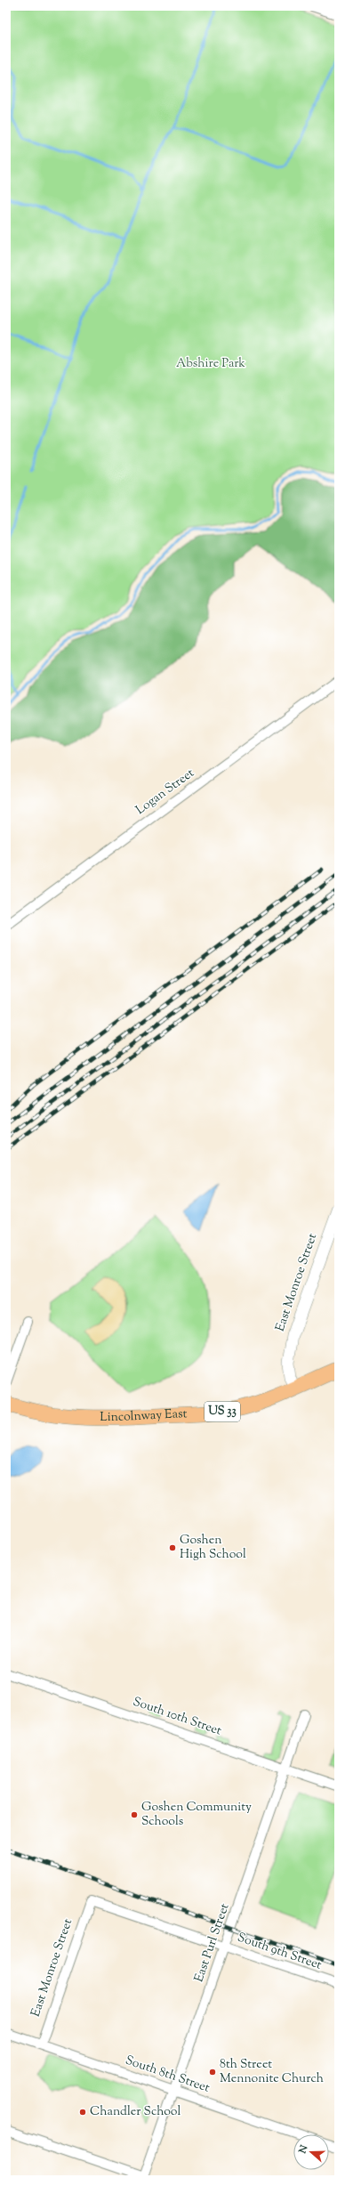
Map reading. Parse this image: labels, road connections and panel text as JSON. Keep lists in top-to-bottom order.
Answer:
{
  "streets": {
    "highway": ["US 33", "Lincolnway East"],
    "street": [
      "Logan Street",
      "East Monroe Street",
      "South 10th Street",
      "East Purl Street",
      "South 9th Street",
      "South 8th Street"
    ]
  },
  "crossings": [
    ["East Monroe Street", "Lincolnway East"],
    ["East Monroe Street", "South 9th Street"],
    ["East Monroe Street", "South 8th Street"],
    ["South 10th Street", "East Purl Street"],
    ["East Purl Street", "South 9th Street"],
    ["East Purl Street", "South 8th Street"]
  ],
  "parks": ["Abshire Park"],
  "places": [
    "Goshen High School",
    "Goshen Community Schools",
    "8th Street Mennonite Church",
    "Chandler School"
  ],
  "north": "left"
}
